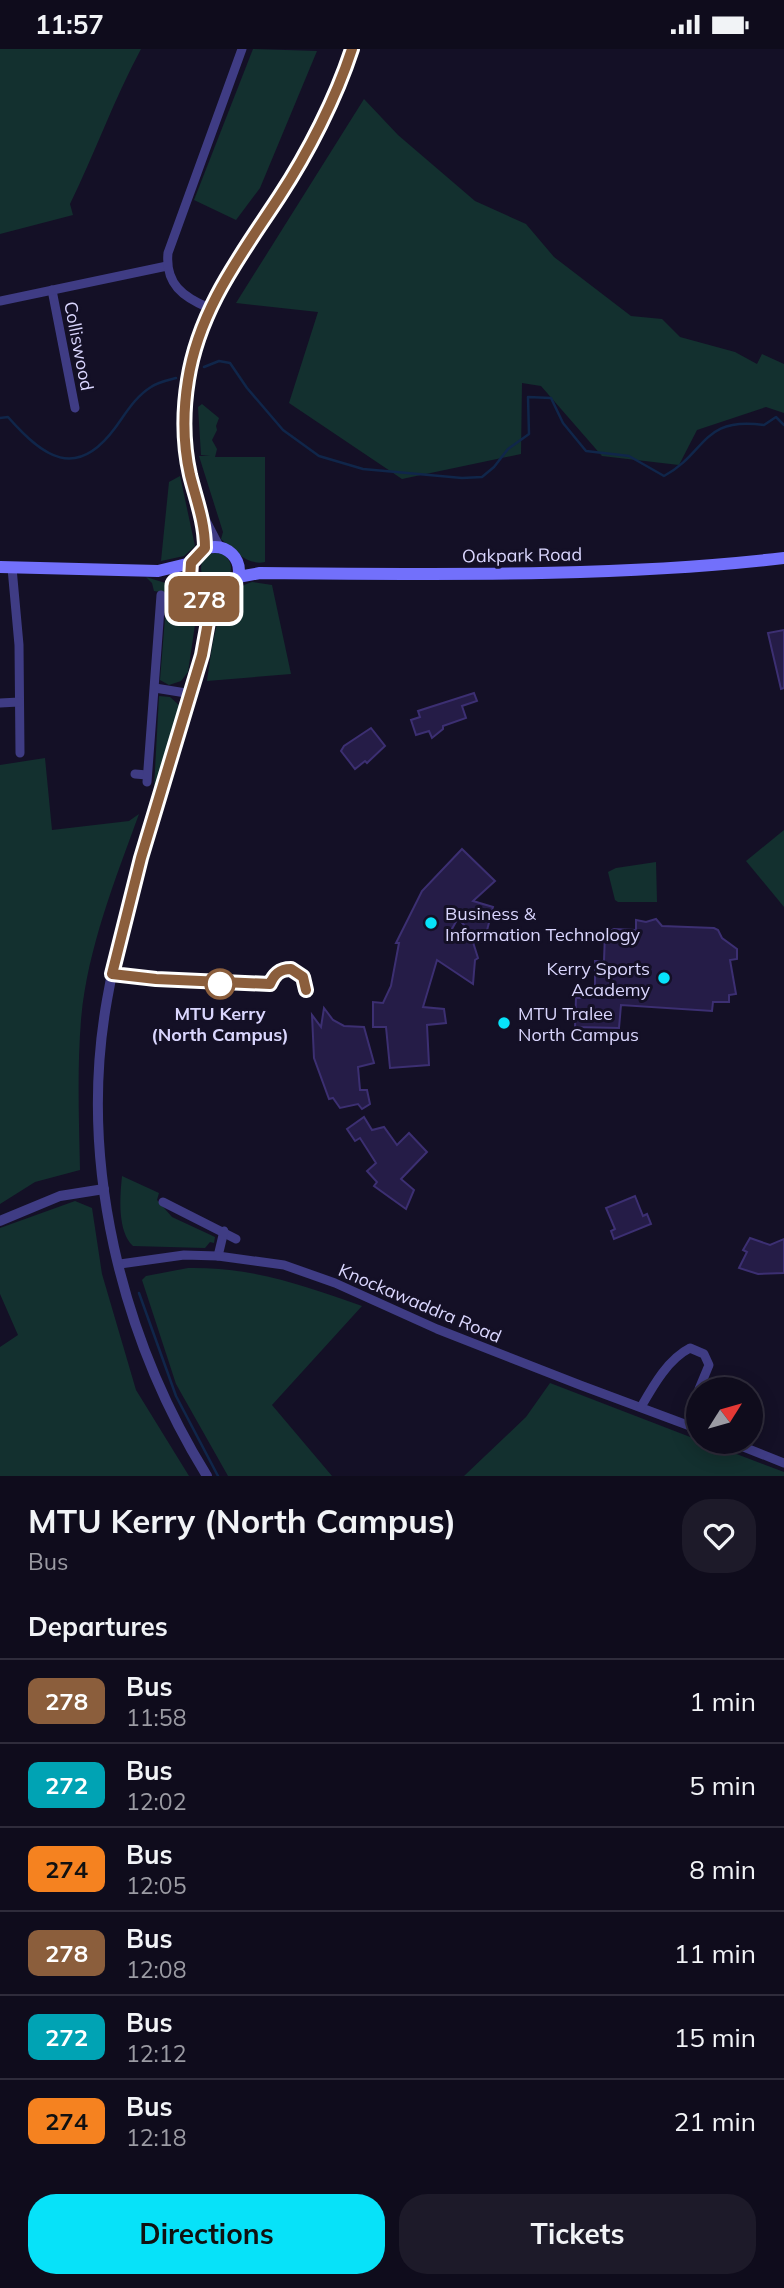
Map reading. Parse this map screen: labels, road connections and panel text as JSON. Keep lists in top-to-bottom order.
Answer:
{
  "streets": {
    "main road": ["Oakpark Road"],
    "street": ["Colliswood", "Knockawaddra Road"]
  },
  "places": [
    "Business & Information Technology",
    "Kerry Sports Academy",
    "MTU Kerry (North Campus)",
    "MTU Tralee North Campus"
  ],
  "lines": ["bus line 278"],
  "north": "top right",
  "page": {
    "status": "11:57",
    "on_map": "278",
    "heading": [
      ["MTU Kerry (North Campus)", "Bus"],
      "Departures"
    ],
    "list": [
      {
        "mark": "278",
        "name": "Bus",
        "note": "11:58",
        "value": "1 min"
      },
      {
        "mark": "272",
        "name": "Bus",
        "note": "12:02",
        "value": "5 min"
      },
      {
        "mark": "274",
        "name": "Bus",
        "note": "12:05",
        "value": "8 min"
      },
      {
        "mark": "278",
        "name": "Bus",
        "note": "12:08",
        "value": "11 min"
      },
      {
        "mark": "272",
        "name": "Bus",
        "note": "12:12",
        "value": "15 min"
      },
      {
        "mark": "274",
        "name": "Bus",
        "note": "12:18",
        "value": "21 min"
      }
    ],
    "buttons": ["Directions", "Tickets"]
  }
}
